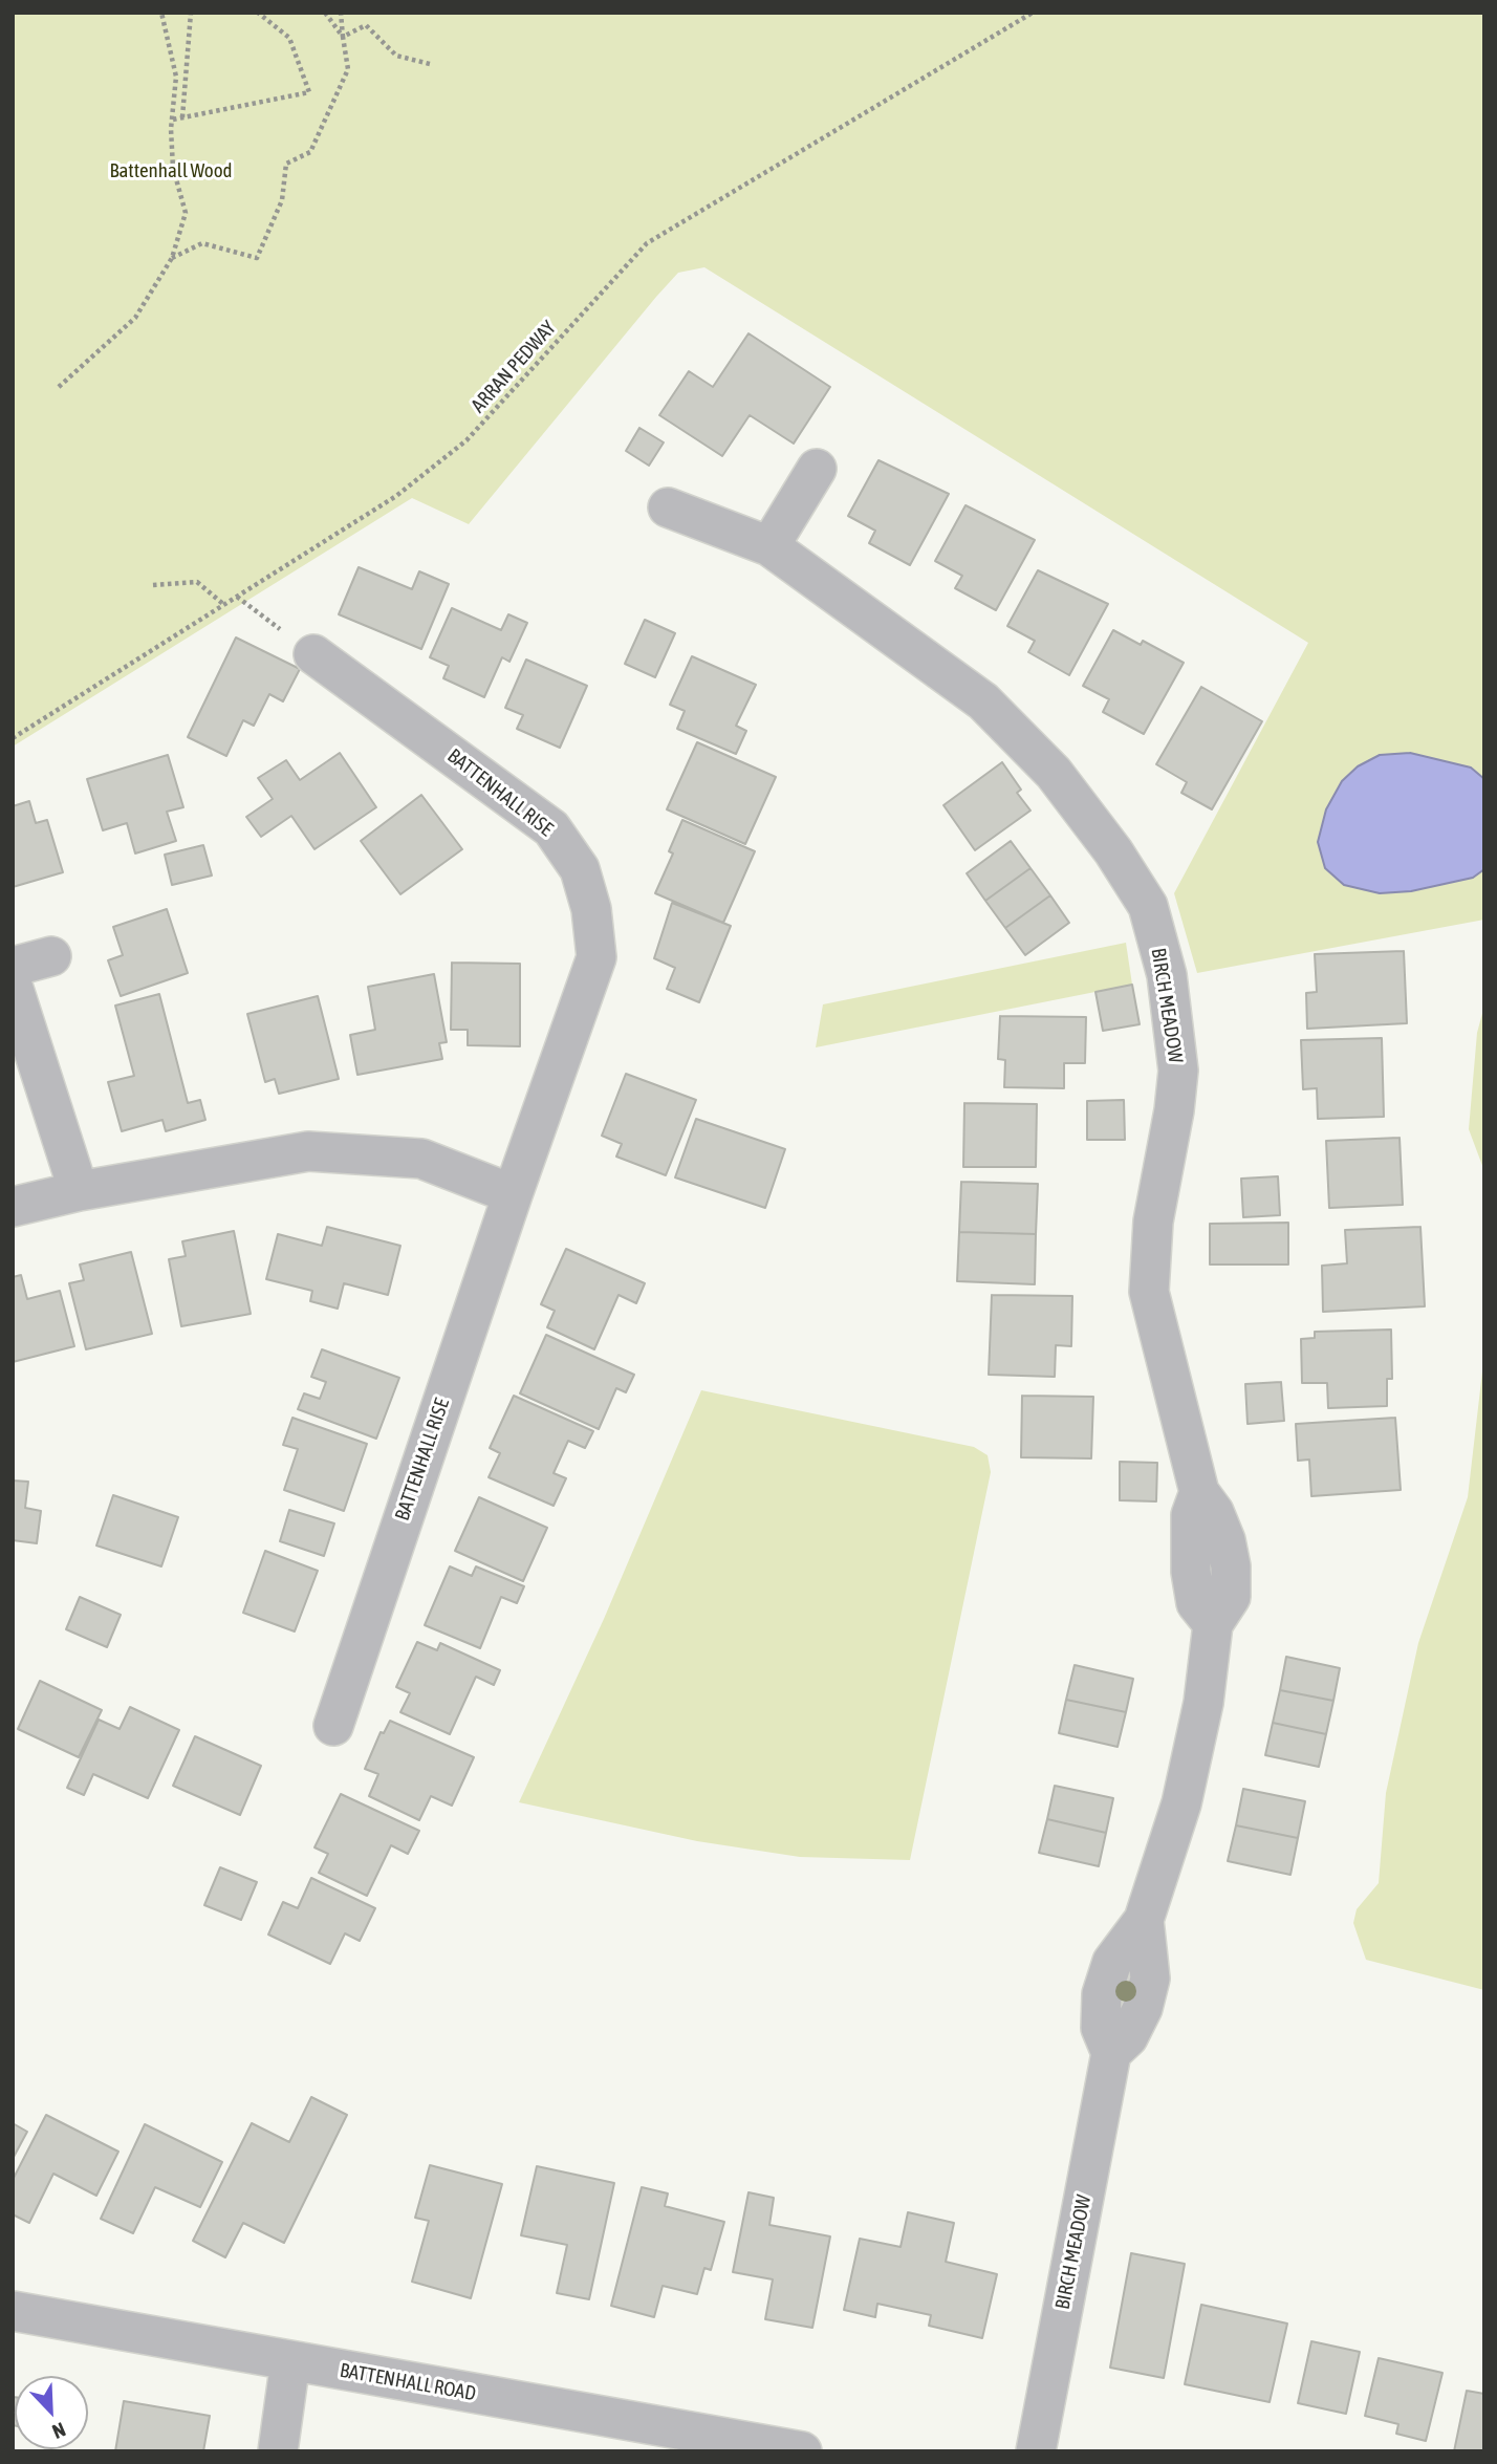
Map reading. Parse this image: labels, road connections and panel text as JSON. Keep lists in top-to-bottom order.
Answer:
{
  "streets": {
    "street": ["BATTENHALL RISE", "BIRCH MEADOW", "BATTENHALL ROAD"],
    "path": ["ARRAN PEDWAY"]
  },
  "parks": ["Battenhall Wood"],
  "north": "bottom right"
}
